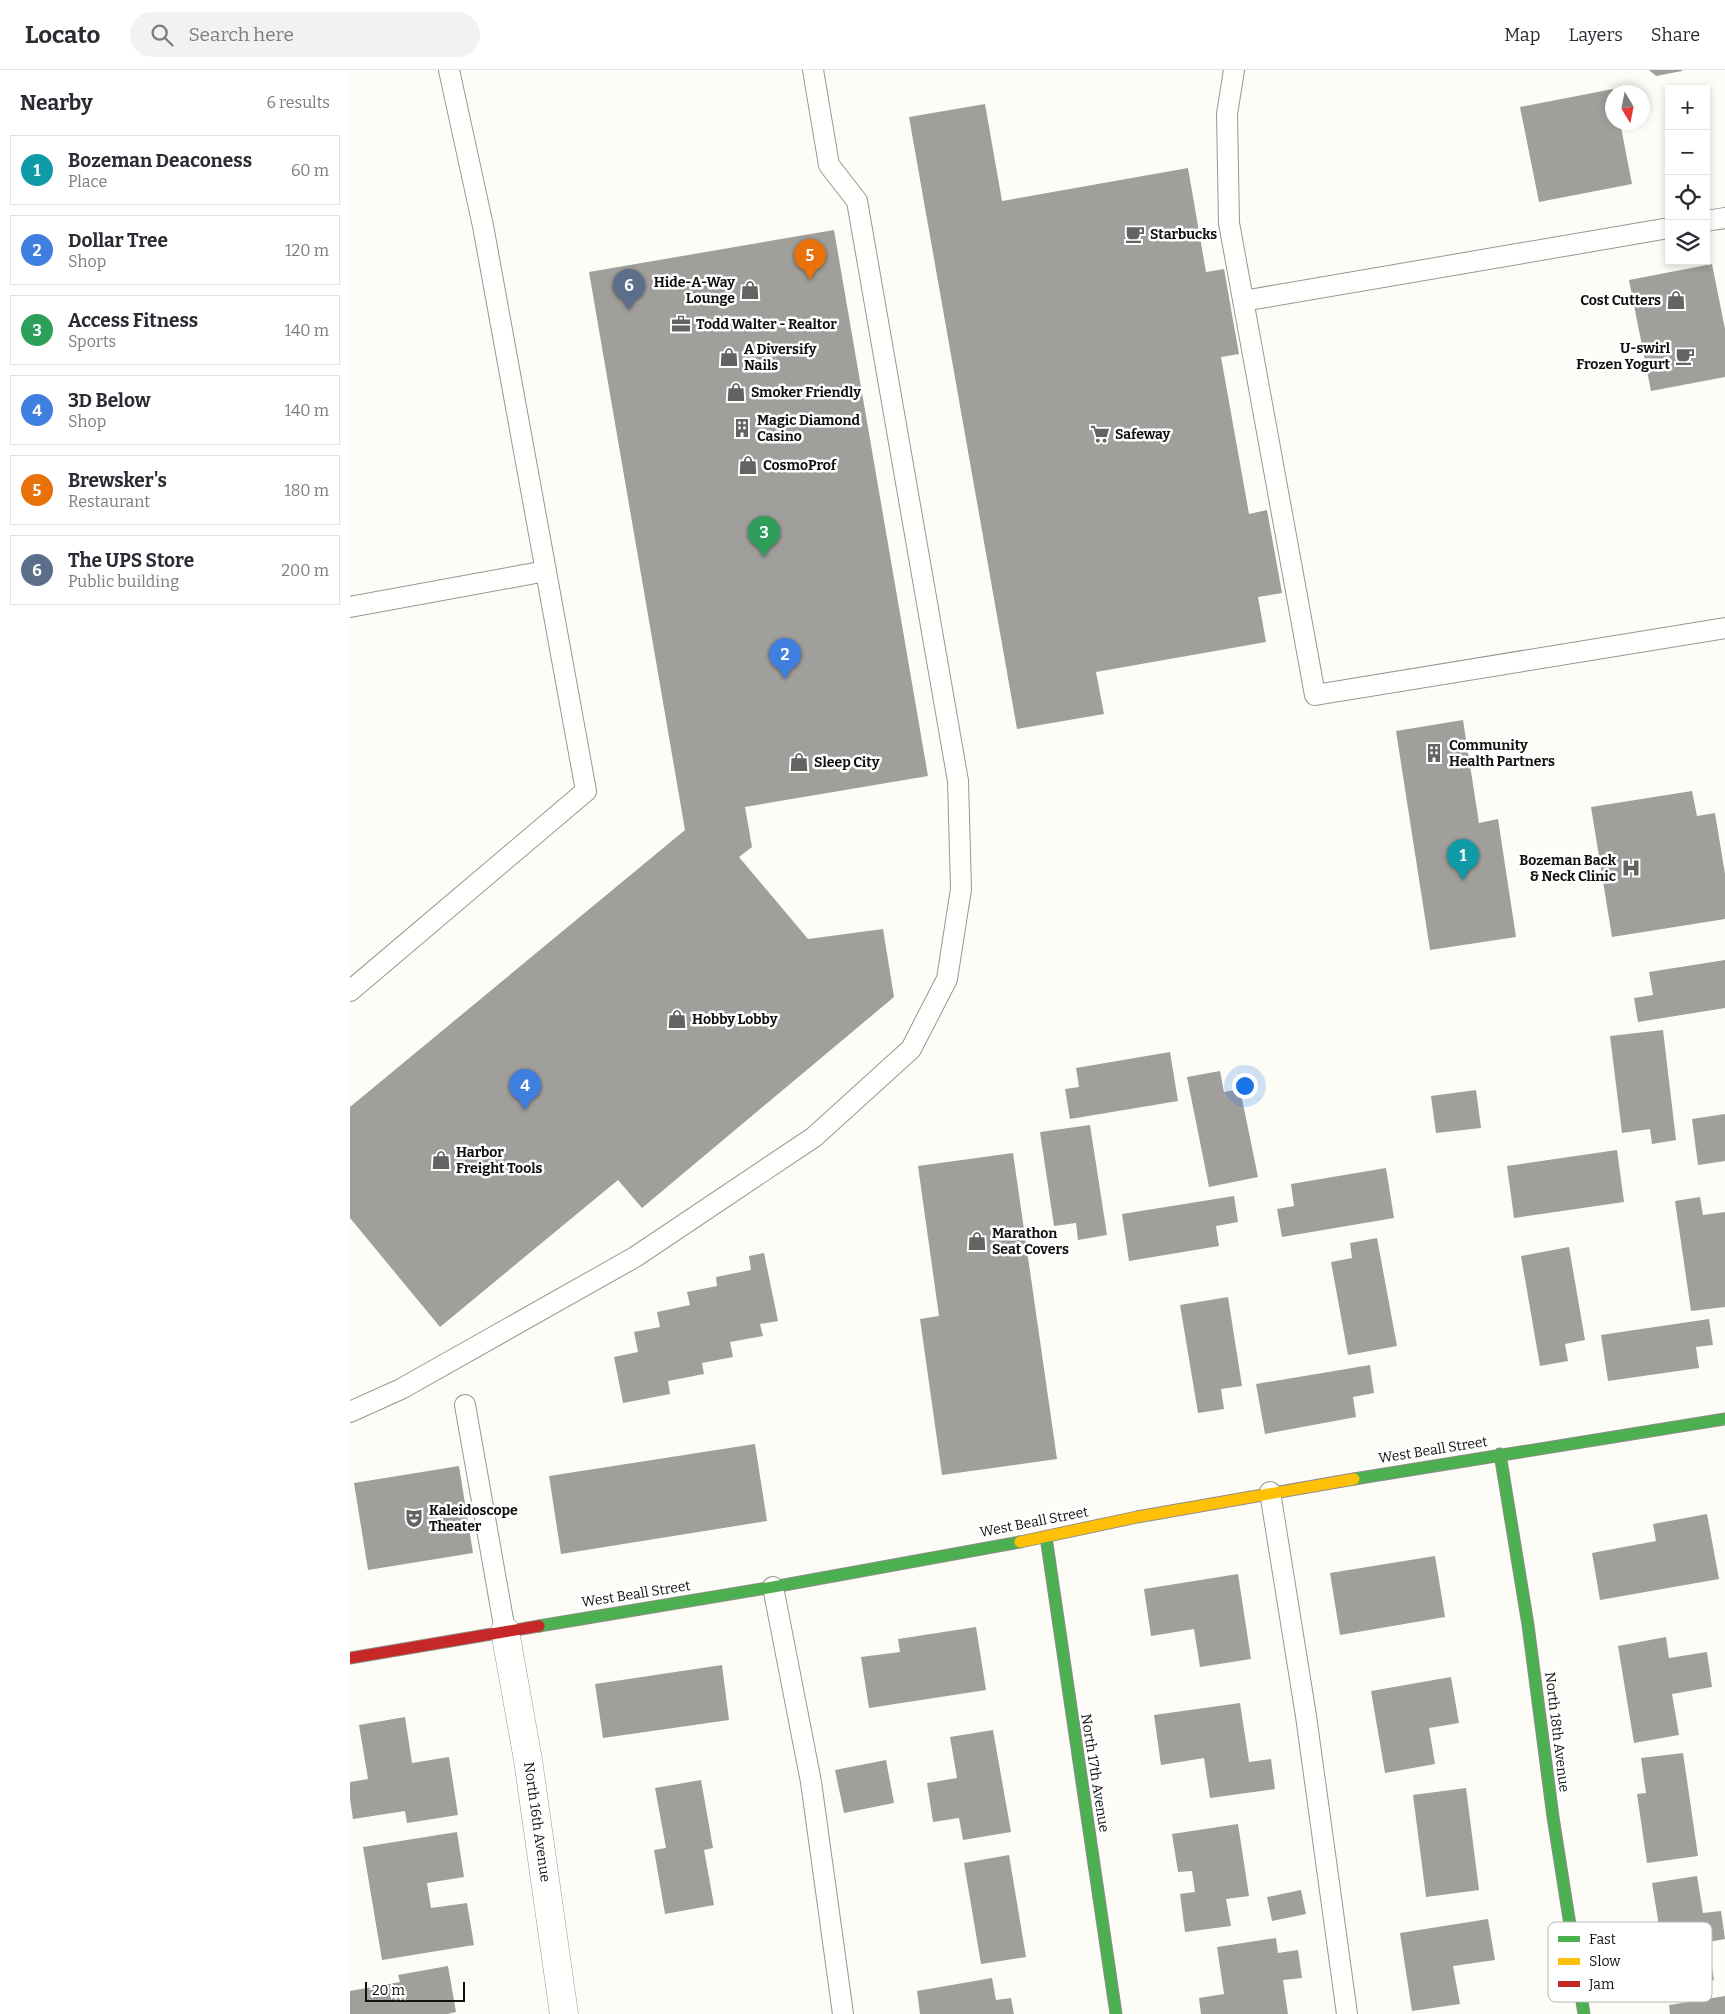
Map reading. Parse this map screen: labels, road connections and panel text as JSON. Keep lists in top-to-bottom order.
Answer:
{
  "streets": {
    "street": [
      "West Beall Street",
      "North 18th Avenue",
      "North 17th Avenue",
      "North 16th Avenue"
    ]
  },
  "crossings": [
    ["West Beall Street", "North 18th Avenue"],
    ["West Beall Street", "North 17th Avenue"],
    ["West Beall Street", "North 16th Avenue"]
  ],
  "places": {
    "cafe": ["Starbucks", "U-swirl Frozen Yogurt"],
    "shop": [
      "Hide-A-Way Lounge",
      "Cost Cutters",
      "A Diversify Nails",
      "Smoker Friendly",
      "CosmoProf",
      "Sleep City",
      "Hobby Lobby",
      "Harbor Freight Tools",
      "Marathon Seat Covers"
    ],
    "office": ["Todd Walter - Realtor"],
    "building": ["Magic Diamond Casino", "Community Health Partners"],
    "supermarket": ["Safeway"],
    "hospital": ["Bozeman Back & Neck Clinic"],
    "theatre": ["Kaleidoscope Theater"]
  },
  "legend": ["Fast", "Slow", "Jam"],
  "scale_bar": "20 m",
  "north": "bottom",
  "page": {
    "header": "Locato",
    "search": "Search here",
    "nav": ["Map", "Layers", "Share"],
    "heading": ["Nearby", "6 results"],
    "map_buttons": ["+", "−"],
    "list": [
      {
        "mark": "1",
        "name": "Bozeman Deaconess",
        "note": "Place",
        "value": "60 m"
      },
      {
        "mark": "2",
        "name": "Dollar Tree",
        "note": "Shop",
        "value": "120 m"
      },
      {
        "mark": "3",
        "name": "Access Fitness",
        "note": "Sports",
        "value": "140 m"
      },
      {
        "mark": "4",
        "name": "3D Below",
        "note": "Shop",
        "value": "140 m"
      },
      {
        "mark": "5",
        "name": "Brewsker's",
        "note": "Restaurant",
        "value": "180 m"
      },
      {
        "mark": "6",
        "name": "The UPS Store",
        "note": "Public building",
        "value": "200 m"
      }
    ],
    "pins": [
      "5",
      "6",
      "3",
      "2",
      "1",
      "4"
    ],
    "scale": "20 m"
  }
}
